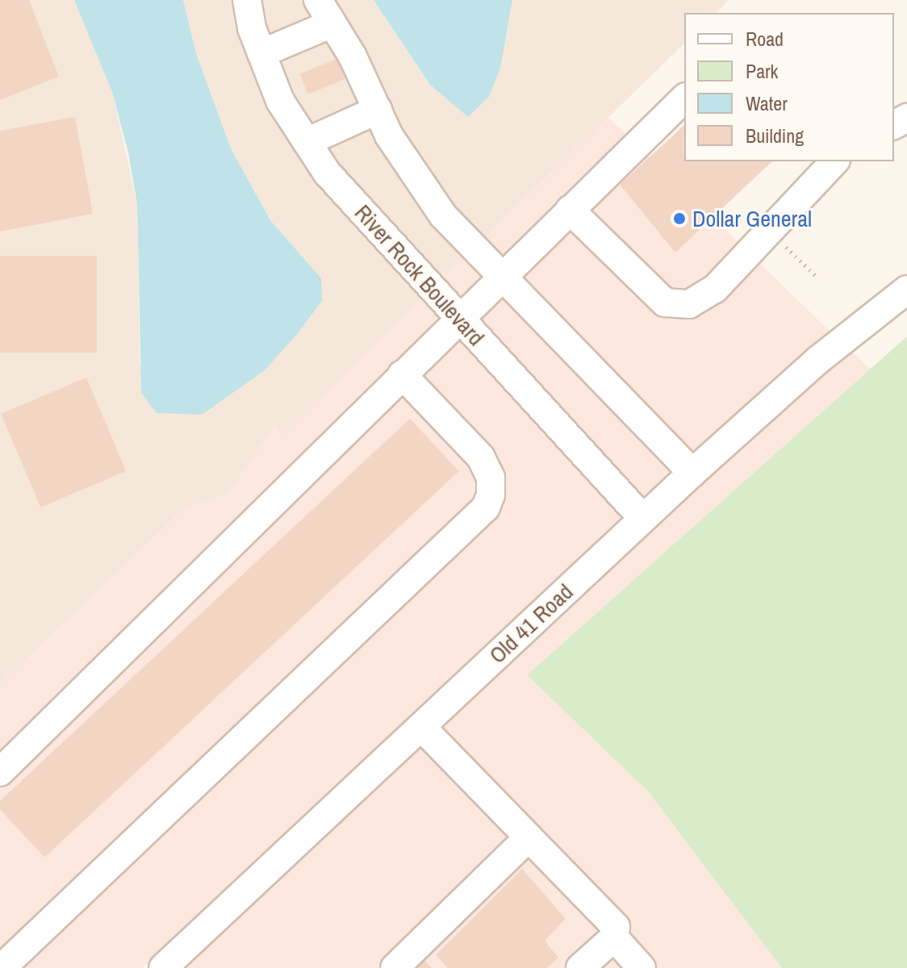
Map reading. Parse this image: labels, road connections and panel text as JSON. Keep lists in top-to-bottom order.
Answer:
{
  "streets": {
    "street": ["River Rock Boulevard", "Old 41 Road"]
  },
  "crossings": [
    ["River Rock Boulevard", "Old 41 Road"]
  ],
  "places": ["Dollar General"],
  "legend": [
    "Road",
    "Park",
    "Water",
    "Building"
  ]
}
